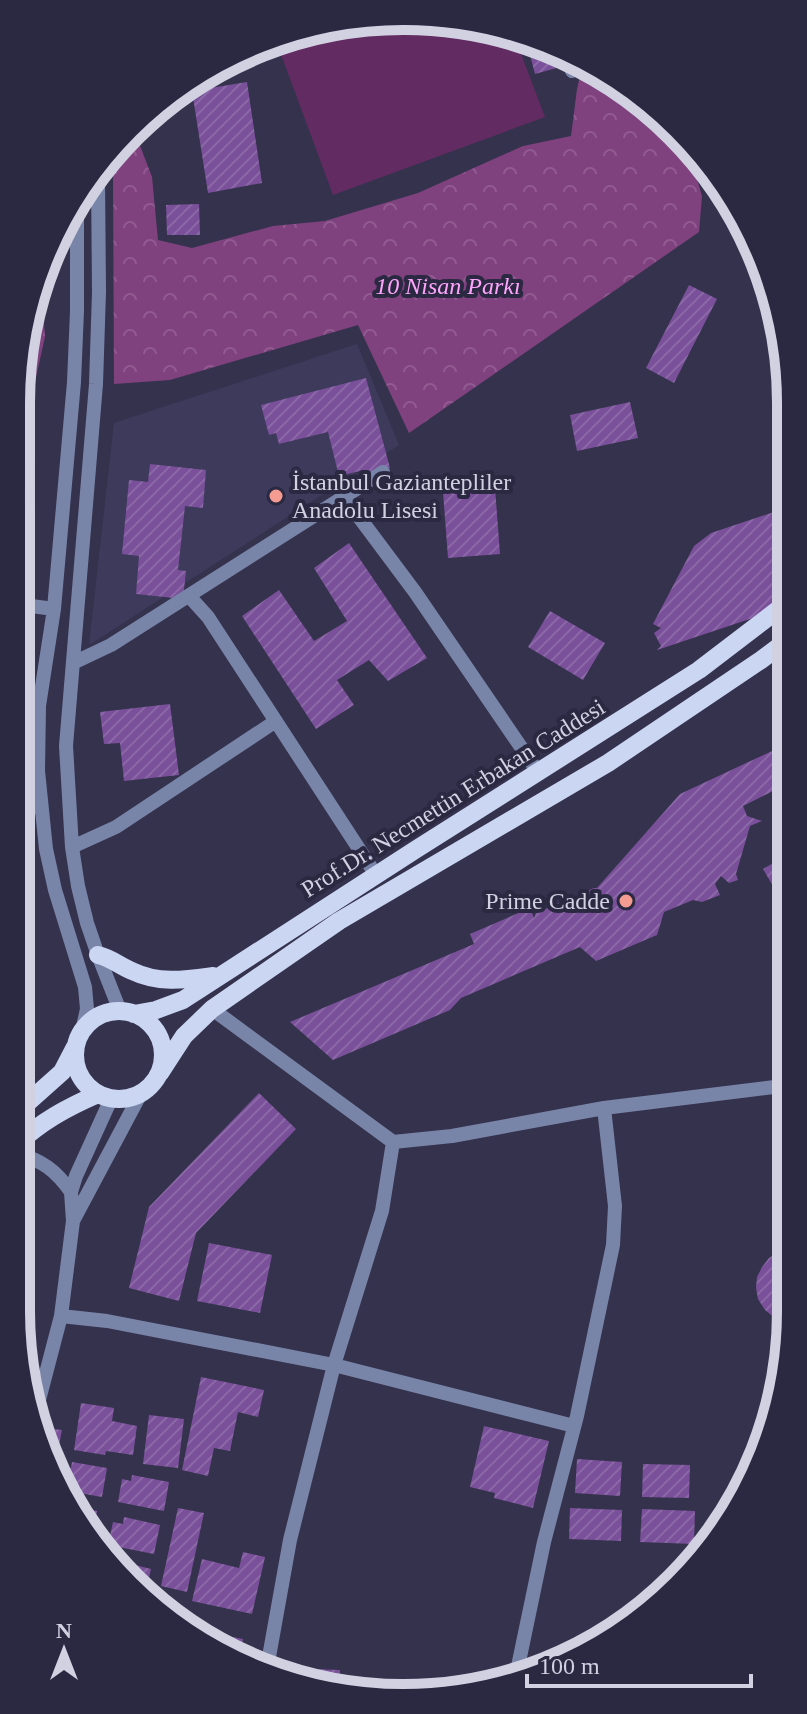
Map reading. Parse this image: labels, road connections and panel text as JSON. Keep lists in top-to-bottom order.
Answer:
{
  "streets": {
    "main road": ["Prof.Dr. Necmettin Erbakan Caddesi"]
  },
  "parks": ["10 Nisan Parkı"],
  "places": ["İstanbul Gaziantepliler Anadolu Lisesi", "Prime Cadde"],
  "scale_bar": "100 m",
  "north": "top"
}
